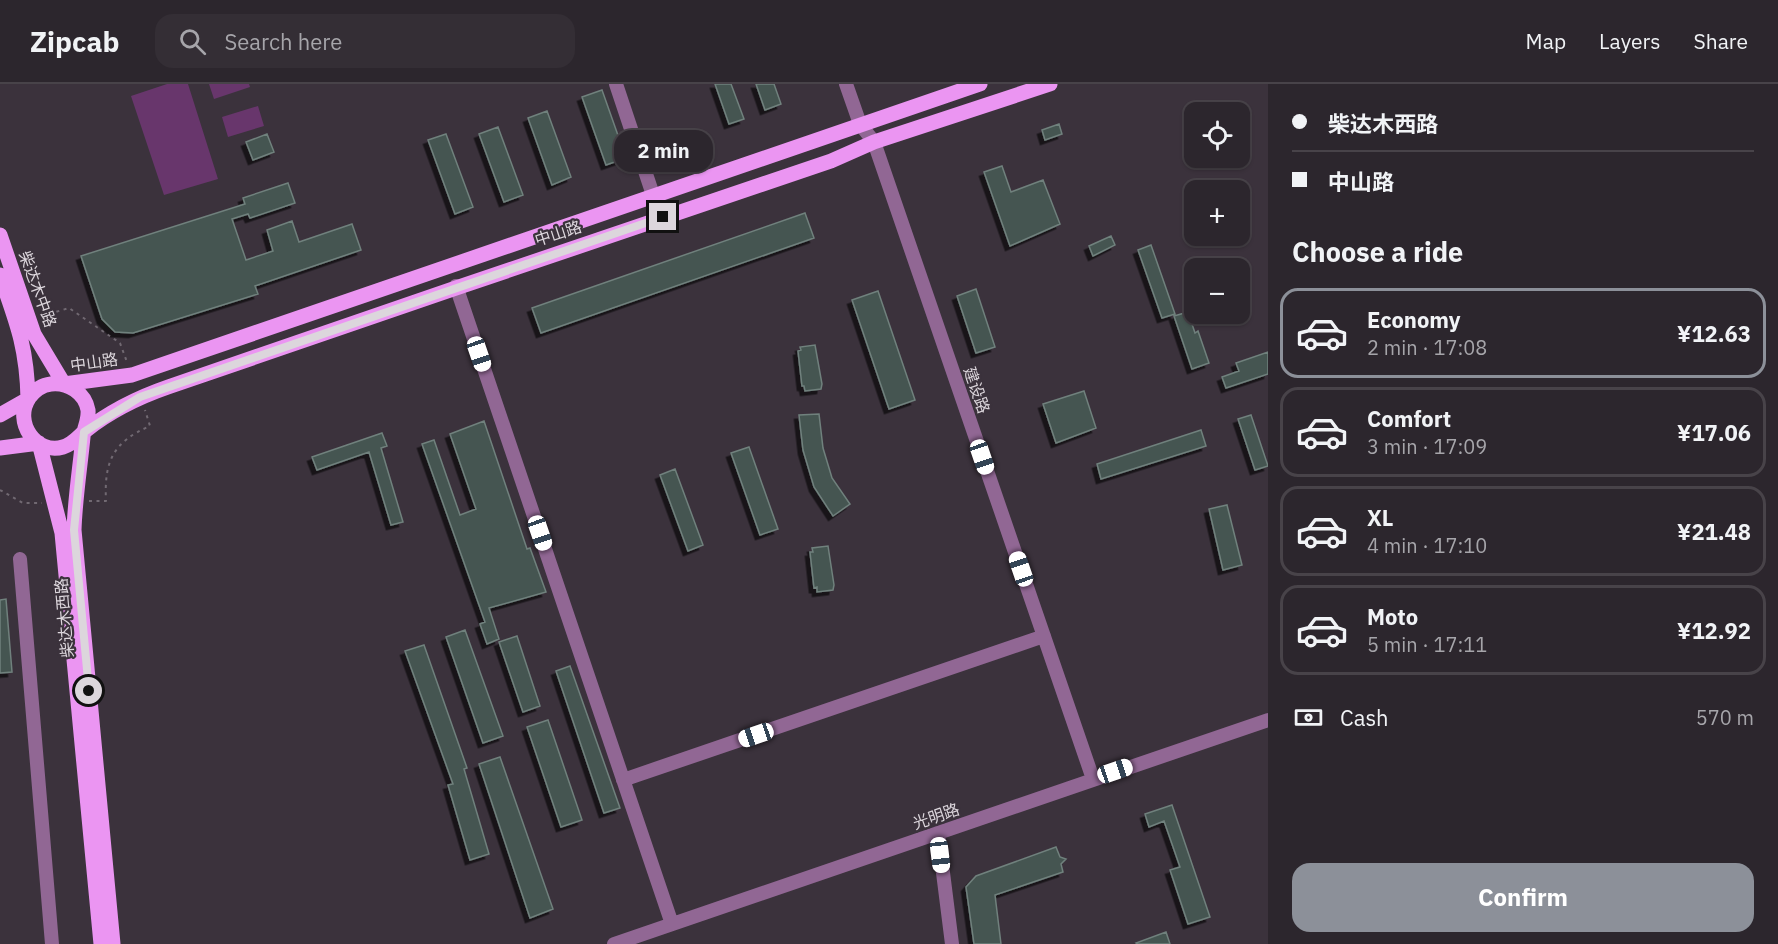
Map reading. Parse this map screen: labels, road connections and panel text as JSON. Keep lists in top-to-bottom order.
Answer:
{
  "streets": {
    "main road": ["中山路", "柴达木中路", "柴达木西路"],
    "street": ["建设路", "光明路"]
  },
  "crossings": [
    ["中山路", "柴达木中路"],
    ["中山路", "建设路"],
    ["中山路", "柴达木西路"],
    ["柴达木中路", "柴达木西路"],
    ["建设路", "光明路"]
  ],
  "page": {
    "header": "Zipcab",
    "search": "Search here",
    "nav": ["Map", "Layers", "Share"],
    "banner": ["柴达木西路", "中山路"],
    "map_buttons": ["+", "−"],
    "bubble": "2 min",
    "heading": "Choose a ride",
    "list": [
      {
        "name": "Economy",
        "note": "2 min · 17:08",
        "value": "¥12.63"
      },
      {
        "name": "Comfort",
        "note": "3 min · 17:09",
        "value": "¥17.06"
      },
      {
        "name": "XL",
        "note": "4 min · 17:10",
        "value": "¥21.48"
      },
      {
        "name": "Moto",
        "note": "5 min · 17:11",
        "value": "¥12.92"
      }
    ],
    "pay": ["Cash", "570 m"],
    "buttons": "Confirm"
  }
}
